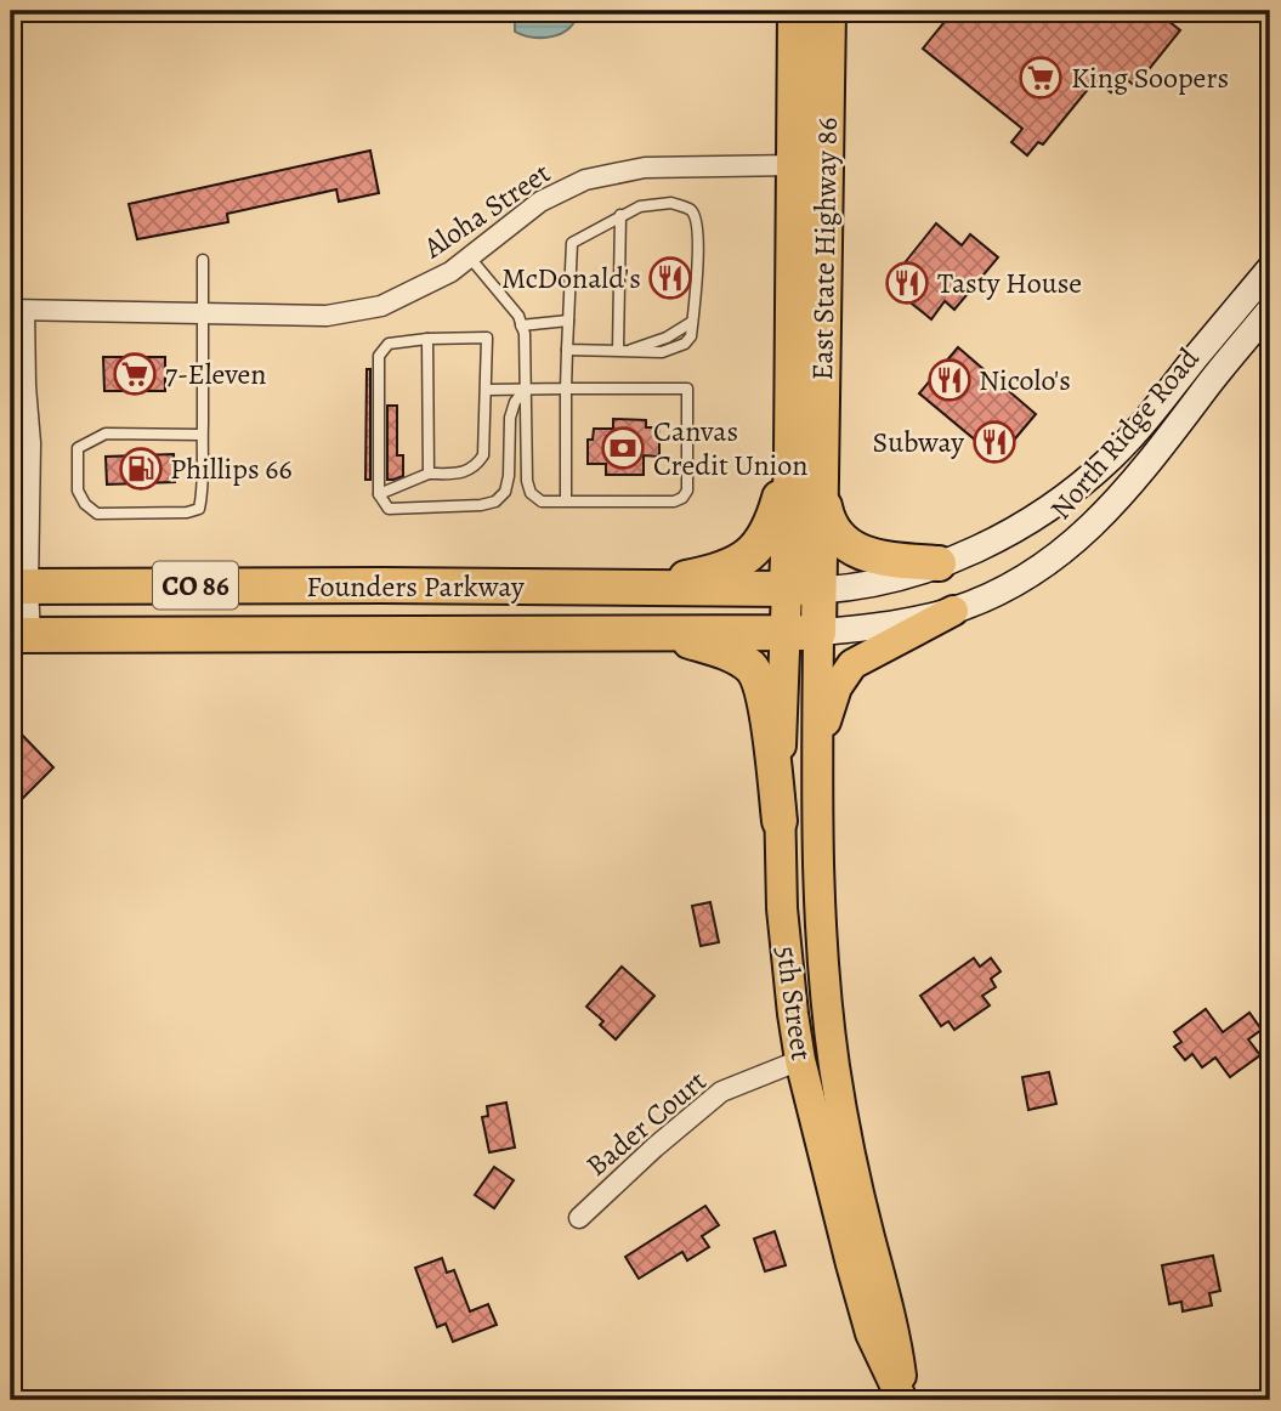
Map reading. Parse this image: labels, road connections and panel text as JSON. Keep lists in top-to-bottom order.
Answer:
{
  "streets": {
    "highway": [
      "East State Highway 86",
      "CO 86",
      "Founders Parkway",
      "5th Street"
    ],
    "main road": ["North Ridge Road"],
    "street": ["Aloha Street", "Bader Court"]
  },
  "crossings": [
    ["Aloha Street", "East State Highway 86"],
    ["East State Highway 86", "North Ridge Road"],
    ["East State Highway 86", "CO 86"],
    ["East State Highway 86", "Founders Parkway"],
    ["East State Highway 86", "5th Street"],
    ["North Ridge Road", "Founders Parkway"],
    ["North Ridge Road", "5th Street"],
    ["CO 86", "Founders Parkway"],
    ["Founders Parkway", "5th Street"],
    ["5th Street", "Bader Court"]
  ],
  "places": {
    "supermarket": ["King Soopers", "7-Eleven"],
    "restaurant": [
      "McDonald's",
      "Tasty House",
      "Nicolo's",
      "Subway"
    ],
    "bank": ["Canvas Credit Union"],
    "fuel station": ["Phillips 66"]
  }
}
